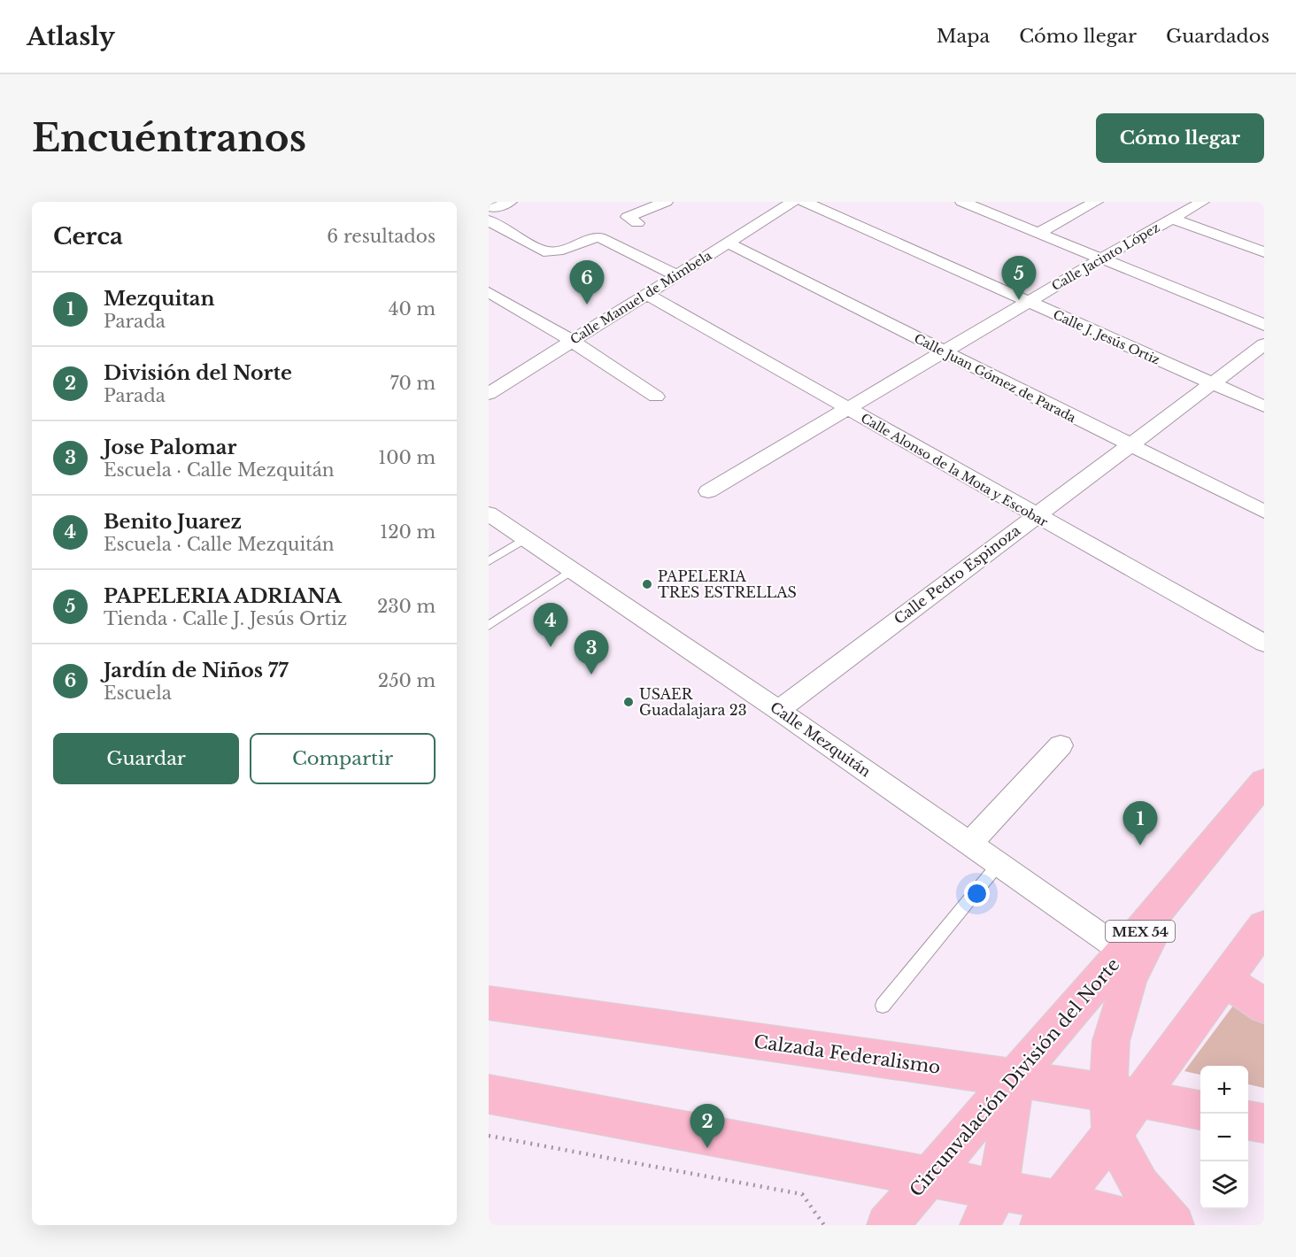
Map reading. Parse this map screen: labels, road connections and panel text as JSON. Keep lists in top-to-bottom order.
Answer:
{
  "streets": {
    "main road": ["MEX 54", "Calzada Federalismo", "Circunvalación División del Norte"],
    "street": [
      "Calle Jacinto López",
      "Calle Manuel de Mimbela",
      "Calle J. Jesús Ortiz",
      "Calle Juan Gómez de Parada",
      "Calle Alonso de la Mota y Escobar",
      "Calle Pedro Espinoza",
      "Calle Mezquitán"
    ]
  },
  "crossings": [
    ["Calle Jacinto López", "Calle J. Jesús Ortiz"],
    ["Calle Jacinto López", "Calle Juan Gómez de Parada"],
    ["Calle Jacinto López", "Calle Alonso de la Mota y Escobar"],
    ["Calle Manuel de Mimbela", "Calle Juan Gómez de Parada"],
    ["Calle Manuel de Mimbela", "Calle Alonso de la Mota y Escobar"],
    ["Calle J. Jesús Ortiz", "Calle Pedro Espinoza"],
    ["Calle Juan Gómez de Parada", "Calle Pedro Espinoza"],
    ["Calle Alonso de la Mota y Escobar", "Calle Pedro Espinoza"],
    ["Calle Pedro Espinoza", "Calle Mezquitán"],
    ["Calle Mezquitán", "Circunvalación División del Norte"],
    ["Calzada Federalismo", "Circunvalación División del Norte"]
  ],
  "places": ["PAPELERIA TRES ESTRELLAS", "USAER Guadalajara 23"],
  "page": {
    "header": "Atlasly",
    "nav": ["Mapa", "Cómo llegar", "Guardados"],
    "buttons": [
      "Cómo llegar",
      ["Guardar", "Compartir"]
    ],
    "title": "Encuéntranos",
    "heading": ["Cerca", "6 resultados"],
    "pins": [
      "5",
      "6",
      "4",
      "3",
      "1",
      "2"
    ],
    "list": [
      {
        "mark": "1",
        "name": "Mezquitan",
        "note": "Parada",
        "value": "40 m"
      },
      {
        "mark": "2",
        "name": "División del Norte",
        "note": "Parada",
        "value": "70 m"
      },
      {
        "mark": "3",
        "name": "Jose Palomar",
        "note": "Escuela · Calle Mezquitán",
        "value": "100 m"
      },
      {
        "mark": "4",
        "name": "Benito Juarez",
        "note": "Escuela · Calle Mezquitán",
        "value": "120 m"
      },
      {
        "mark": "5",
        "name": "PAPELERIA ADRIANA",
        "note": "Tienda · Calle J. Jesús Ortiz",
        "value": "230 m"
      },
      {
        "mark": "6",
        "name": "Jardín de Niños 77",
        "note": "Escuela",
        "value": "250 m"
      }
    ],
    "map_buttons": ["+", "−"]
  }
}
